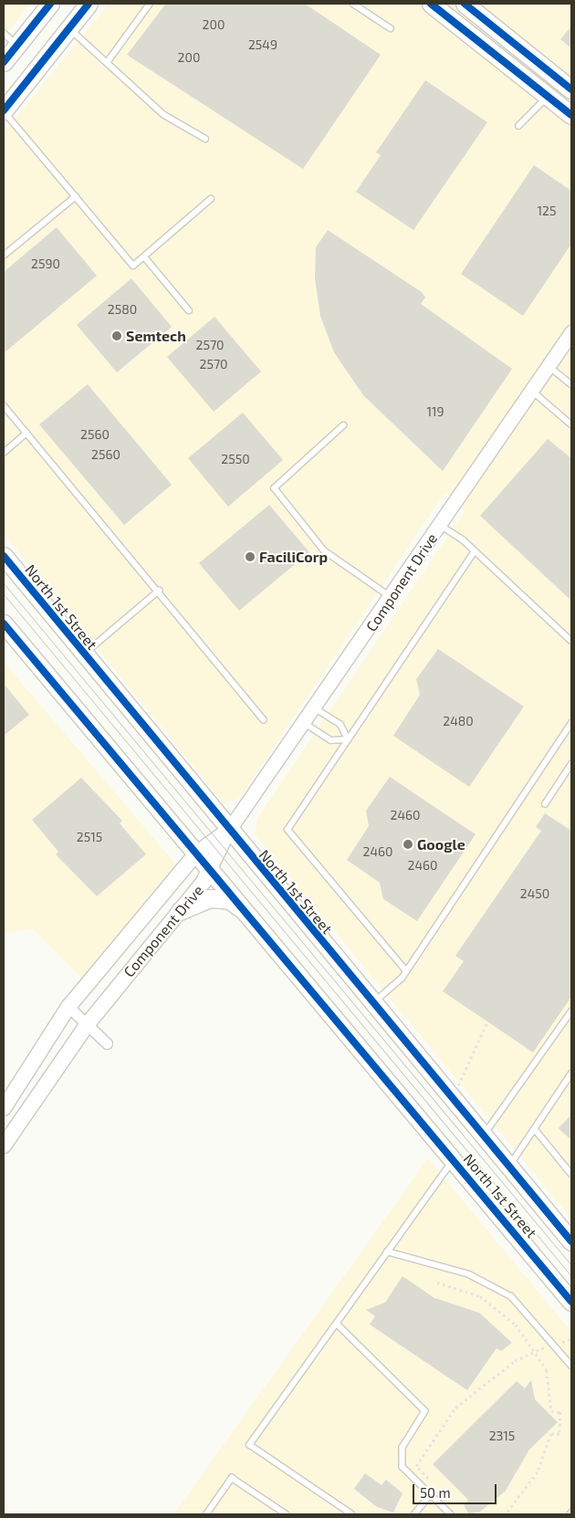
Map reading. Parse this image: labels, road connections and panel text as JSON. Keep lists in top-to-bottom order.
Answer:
{
  "streets": {
    "main road": ["Component Drive", "North 1st Street"]
  },
  "crossings": [
    ["Component Drive", "North 1st Street"]
  ],
  "places": ["Semtech", "FaciliCorp", "Google"],
  "house_numbers": [
    "200",
    "2549",
    "200",
    "125",
    "2590",
    "2580",
    "2570",
    "2570",
    "119",
    "2560",
    "2560",
    "2550",
    "2480",
    "2460",
    "2515",
    "2460",
    "2460",
    "2450",
    "2315"
  ],
  "scale_bar": "50 m"
}
